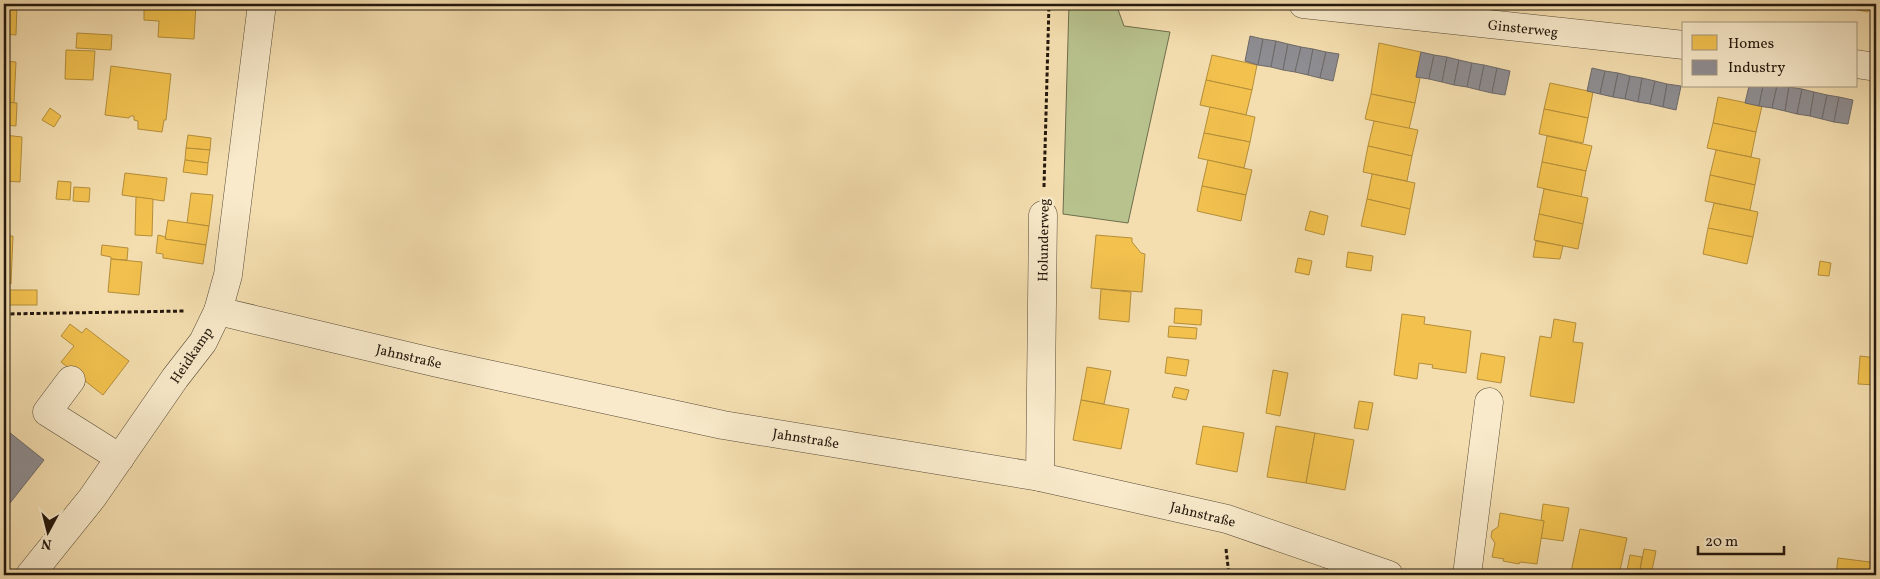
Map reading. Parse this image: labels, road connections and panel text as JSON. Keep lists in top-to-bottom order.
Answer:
{
  "streets": {
    "street": [
      "Ginsterweg",
      "Holunderweg",
      "Heidkamp",
      "Jahnstraße"
    ]
  },
  "crossings": [
    ["Holunderweg", "Jahnstraße"],
    ["Heidkamp", "Jahnstraße"]
  ],
  "legend": ["Homes", "Industry"],
  "scale_bar": "20 m",
  "north": "bottom"
}
